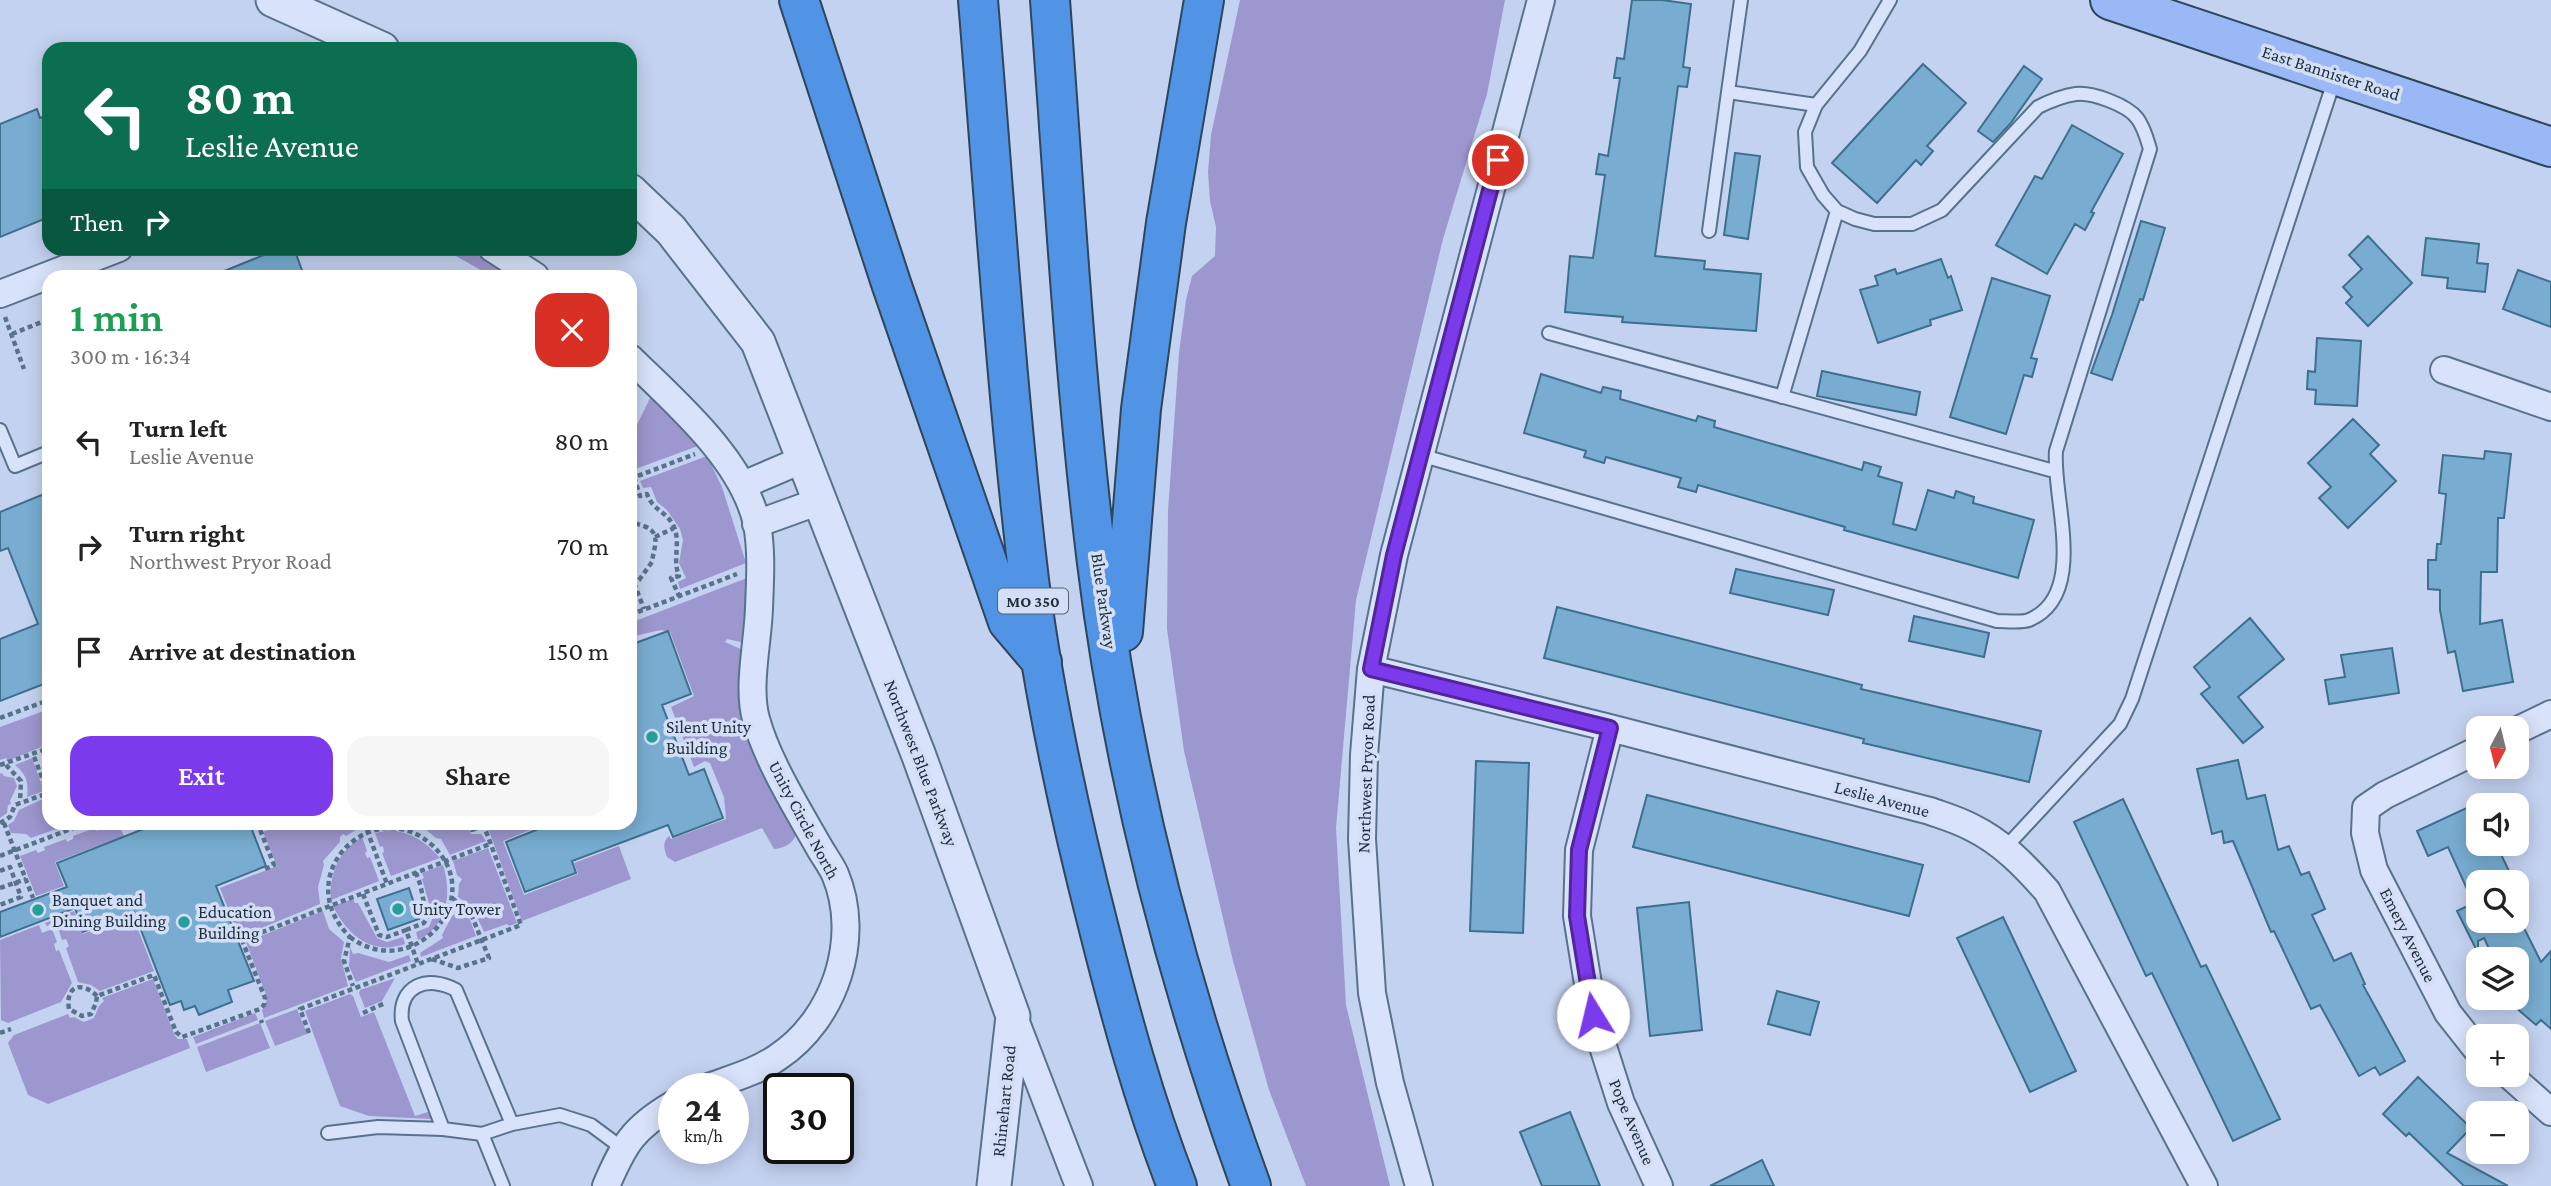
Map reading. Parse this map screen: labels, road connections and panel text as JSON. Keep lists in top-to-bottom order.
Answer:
{
  "streets": {
    "highway": ["MO 350", "Blue Parkway"],
    "main road": ["East Bannister Road"],
    "street": [
      "Northwest Blue Parkway",
      "Northwest Pryor Road",
      "Leslie Avenue",
      "Unity Circle North",
      "Emery Avenue",
      "Rhinehart Road",
      "Pope Avenue"
    ]
  },
  "crossings": [
    ["Northwest Blue Parkway", "Rhinehart Road"],
    ["Northwest Pryor Road", "Leslie Avenue"],
    ["Leslie Avenue", "Pope Avenue"]
  ],
  "places": [
    "Silent Unity Building",
    "Unity Tower",
    "Banquet and Dining Building",
    "Education Building"
  ],
  "north": "bottom",
  "page": {
    "turn": ["80 m", "Leslie Avenue"],
    "then": "Then",
    "heading": ["1 min", "300 m · 16:34"],
    "list": [
      {
        "name": "Turn left",
        "note": "Leslie Avenue",
        "value": "80 m"
      },
      {
        "name": "Turn right",
        "note": "Northwest Pryor Road",
        "value": "70 m"
      },
      {
        "name": "Arrive at destination",
        "value": "150 m"
      }
    ],
    "map_buttons": ["+", "−"],
    "buttons": ["Exit", "Share"],
    "speed": "24 km/h",
    "limit": "30"
  }
}
